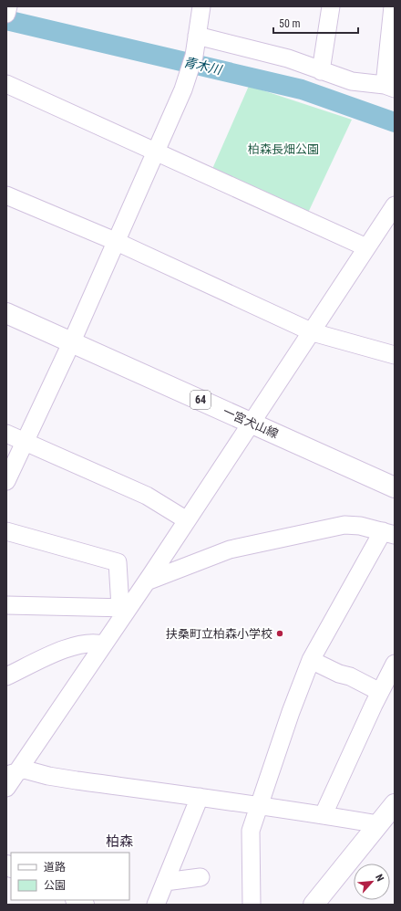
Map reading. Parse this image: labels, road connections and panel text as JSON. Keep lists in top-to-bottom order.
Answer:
{
  "streets": {
    "main road": ["64", "一宮犬山線"]
  },
  "districts": ["柏森"],
  "water": ["青木川"],
  "parks": ["柏森長畑公園"],
  "places": ["扶桑町立柏森小学校"],
  "legend": ["道路", "公園"],
  "scale_bar": "50 m",
  "north": "top right"
}
